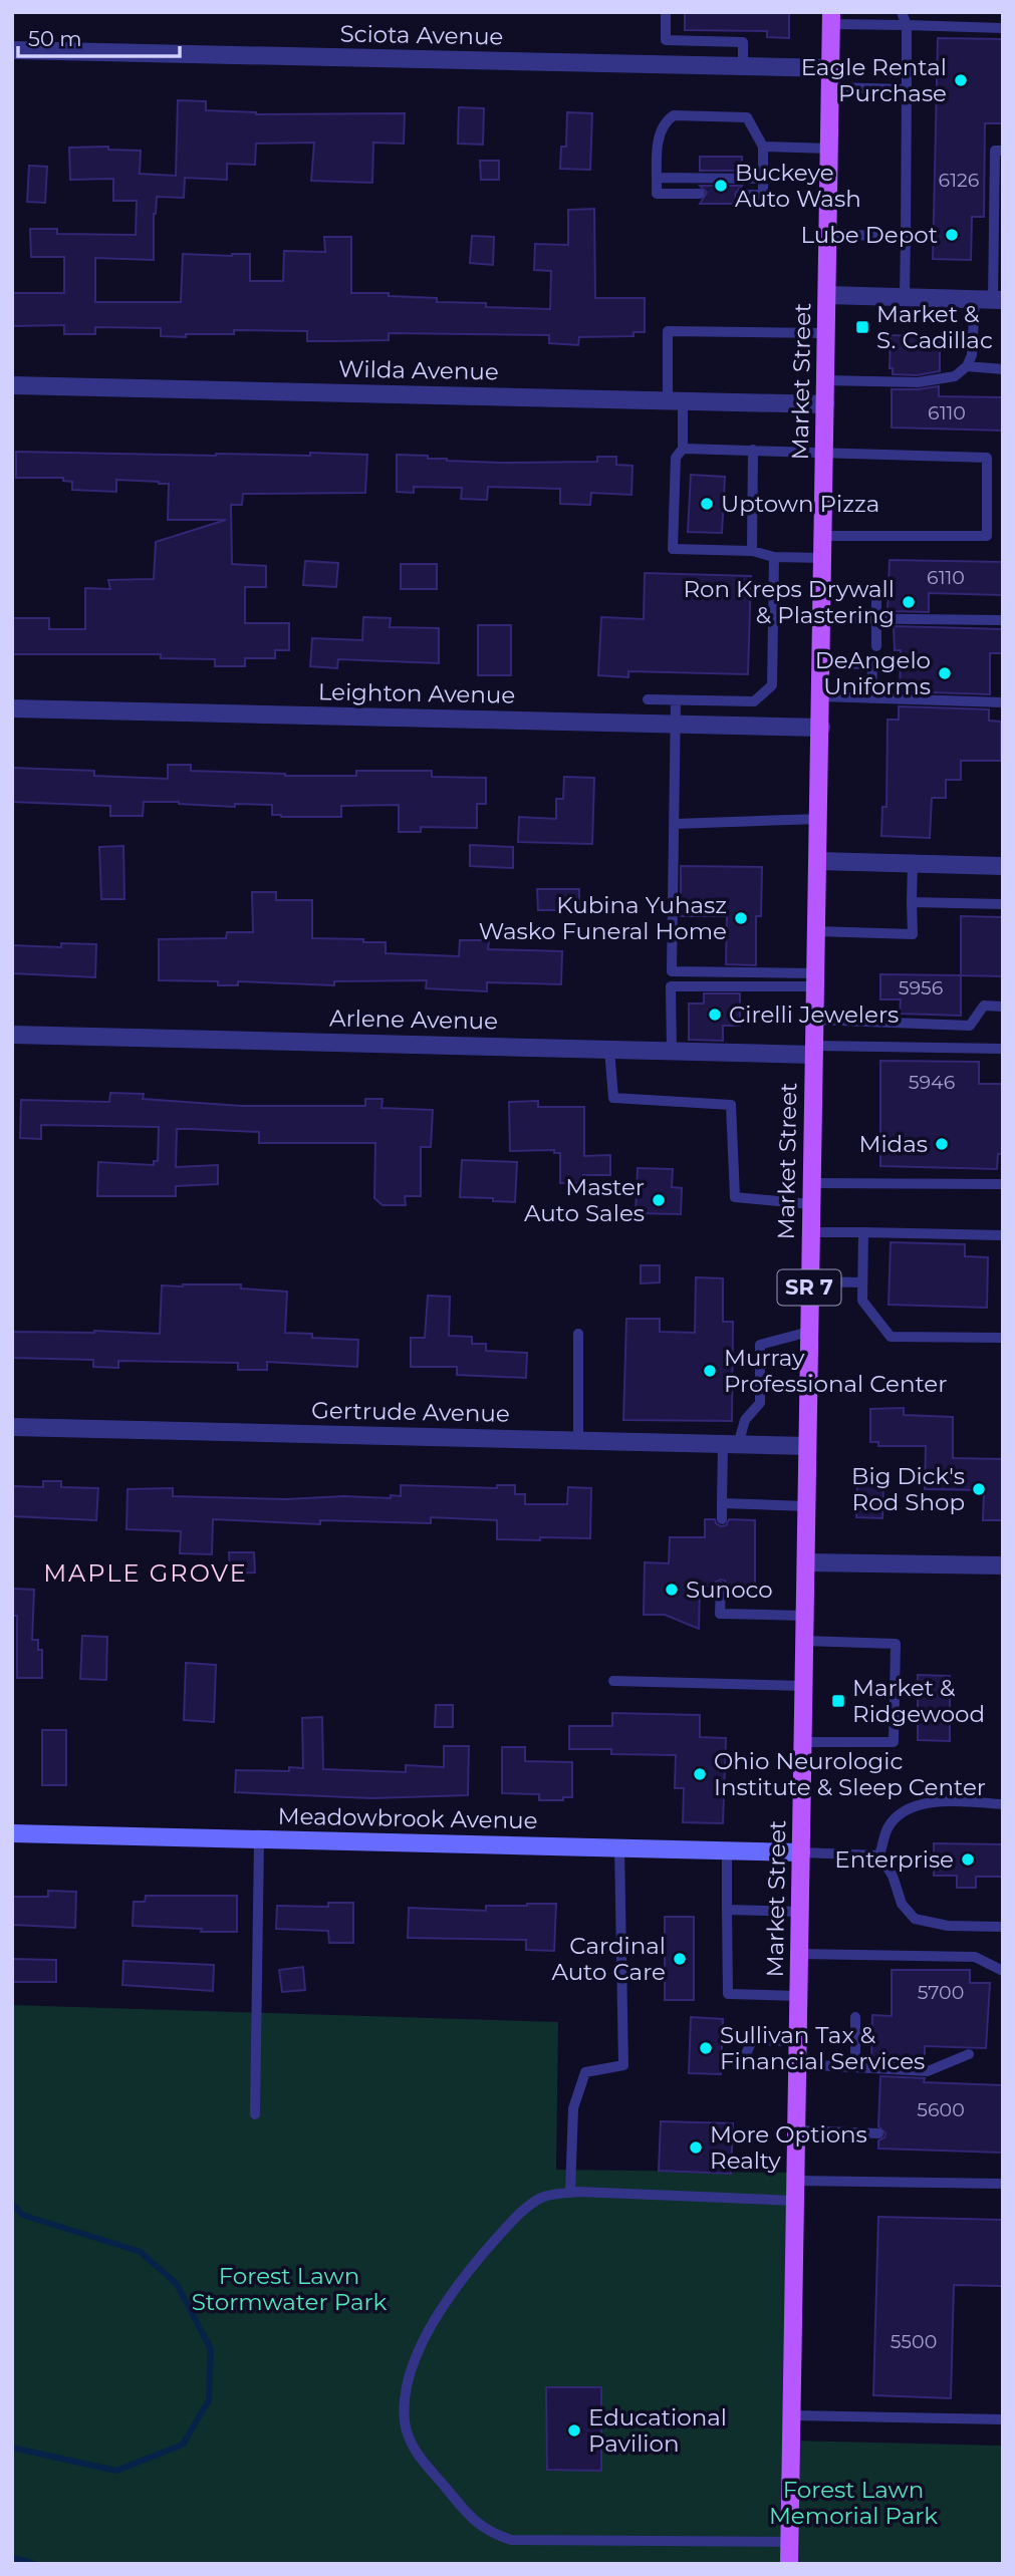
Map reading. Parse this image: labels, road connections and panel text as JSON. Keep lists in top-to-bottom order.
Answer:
{
  "streets": {
    "main road": ["Market Street", "SR 7"],
    "street": [
      "Sciota Avenue",
      "Wilda Avenue",
      "Leighton Avenue",
      "Arlene Avenue",
      "Gertrude Avenue",
      "Meadowbrook Avenue"
    ]
  },
  "crossings": [
    ["Sciota Avenue", "Market Street"],
    ["Wilda Avenue", "Market Street"],
    ["Market Street", "Leighton Avenue"],
    ["Market Street", "Arlene Avenue"],
    ["Market Street", "Gertrude Avenue"],
    ["Market Street", "Meadowbrook Avenue"]
  ],
  "districts": ["MAPLE GROVE"],
  "parks": ["Forest Lawn Stormwater Park", "Forest Lawn Memorial Park"],
  "places": {
    "other": [
      "Eagle Rental Purchase",
      "Buckeye Auto Wash",
      "Lube Depot",
      "Uptown Pizza",
      "Ron Kreps Drywall & Plastering",
      "DeAngelo Uniforms",
      "Kubina Yuhasz Wasko Funeral Home",
      "Cirelli Jewelers",
      "Midas",
      "Master Auto Sales",
      "Murray Professional Center",
      "Big Dick's Rod Shop",
      "Sunoco",
      "Ohio Neurologic Institute & Sleep Center",
      "Enterprise",
      "Cardinal Auto Care",
      "Sullivan Tax & Financial Services",
      "More Options Realty",
      "Educational Pavilion"
    ],
    "transit": ["Market & S. Cadillac", "Market & Ridgewood"]
  },
  "house_numbers": [
    "6126",
    "6110",
    "6110",
    "5956",
    "5946",
    "5700",
    "5600",
    "5500"
  ],
  "scale_bar": "50 m"
}
